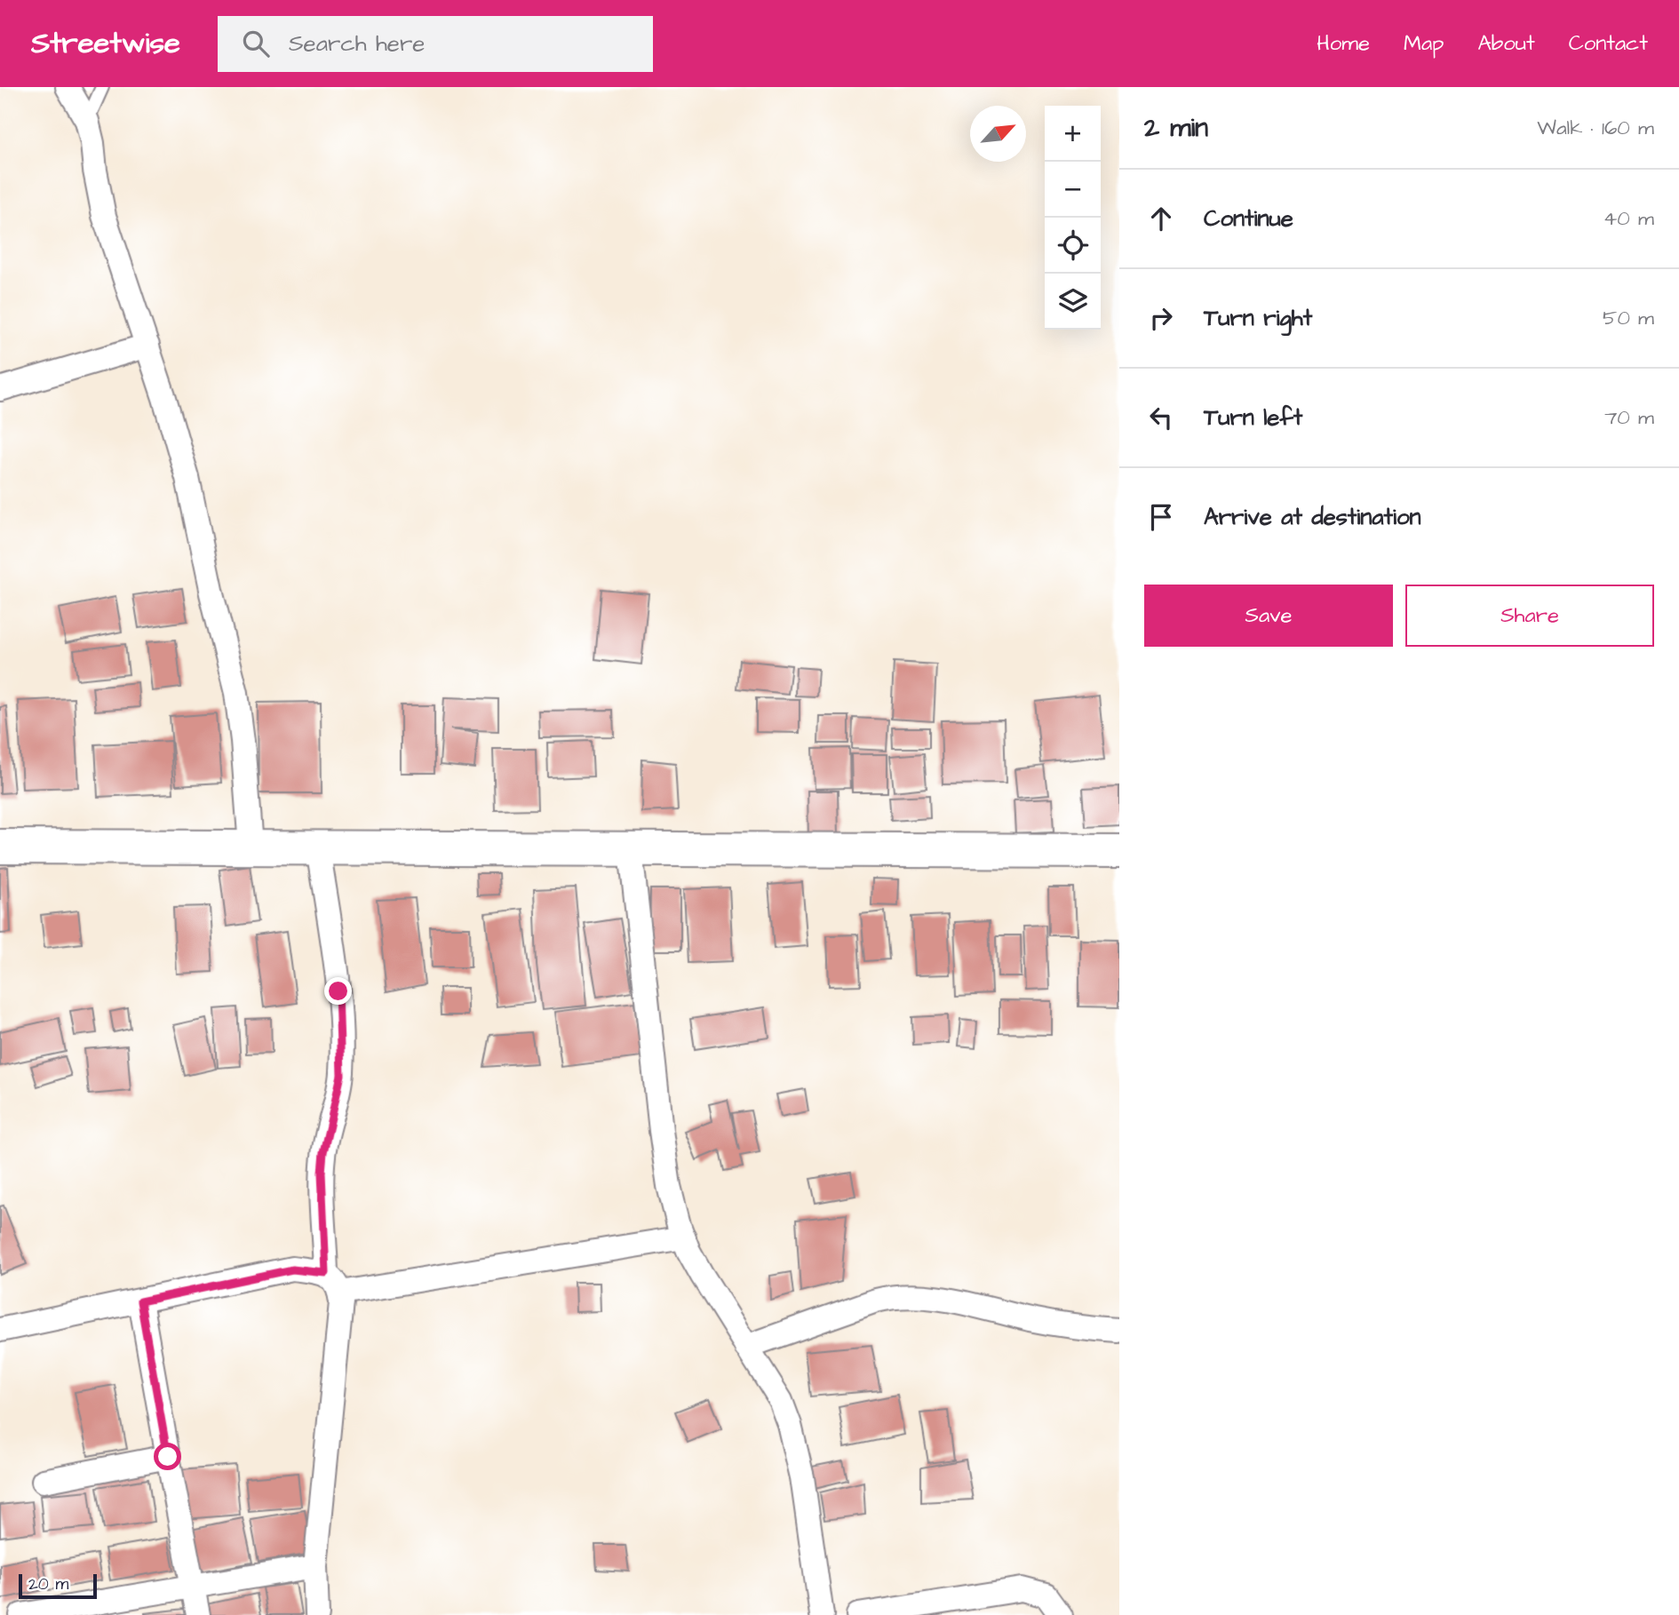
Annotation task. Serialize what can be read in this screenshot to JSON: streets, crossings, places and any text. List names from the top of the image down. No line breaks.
{"scale_bar":"20 m","north":"top right","page":{"header":"Streetwise","search":"Search here","nav":["Home","Map","About","Contact"],"heading":["2 min","Walk · 160 m"],"map_buttons":["+","−"],"list":[["Continue","40 m"],["Turn right","50 m"],["Turn left","70 m"],"Arrive at destination"],"buttons":["Save","Share"],"scale":"20 m"}}
